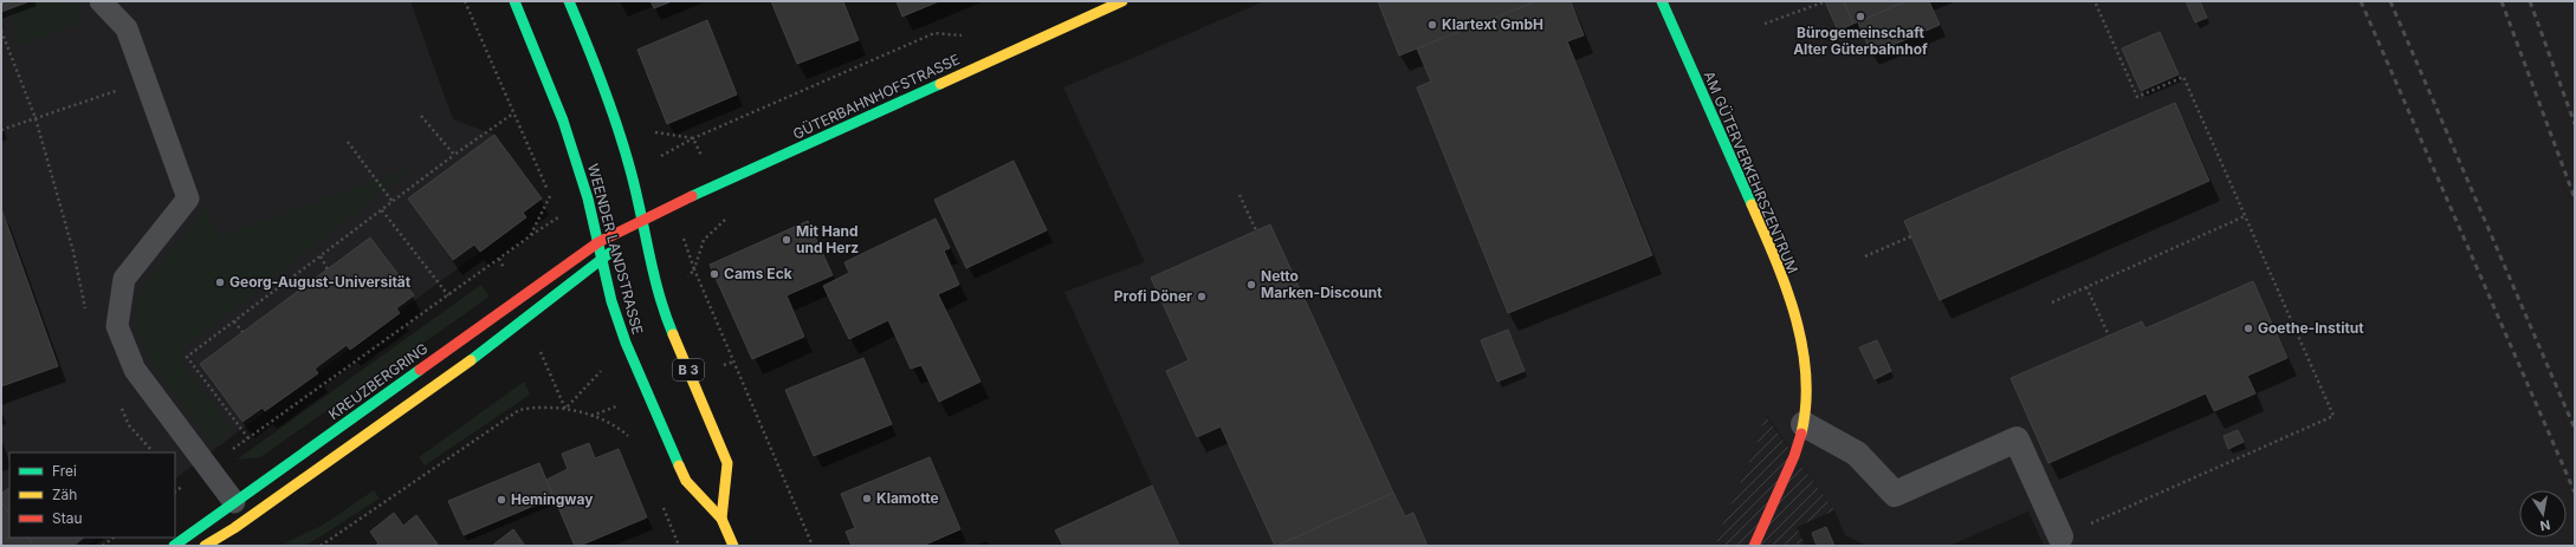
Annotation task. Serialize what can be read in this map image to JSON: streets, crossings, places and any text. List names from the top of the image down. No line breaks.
{"streets":{"street":["GÜTERBAHNHOFSTRASSE","AM GÜTERVERKEHRSZENTRUM","WEENDER LANDSTRASSE","B 3","KREUZBERGRING"]},"crossings":[["GÜTERBAHNHOFSTRASSE","WEENDER LANDSTRASSE"],["GÜTERBAHNHOFSTRASSE","KREUZBERGRING"],["WEENDER LANDSTRASSE","KREUZBERGRING"]],"places":["Bürogemeinschaft Alter Güterbahnhof","Klartext GmbH","Mit Hand und Herz","Cams Eck","Georg-August-Universität","Netto Marken-Discount","Profi Döner","Goethe-Institut","Klamotte","Hemingway"],"legend":["Frei","Zäh","Stau"],"north":"bottom"}
